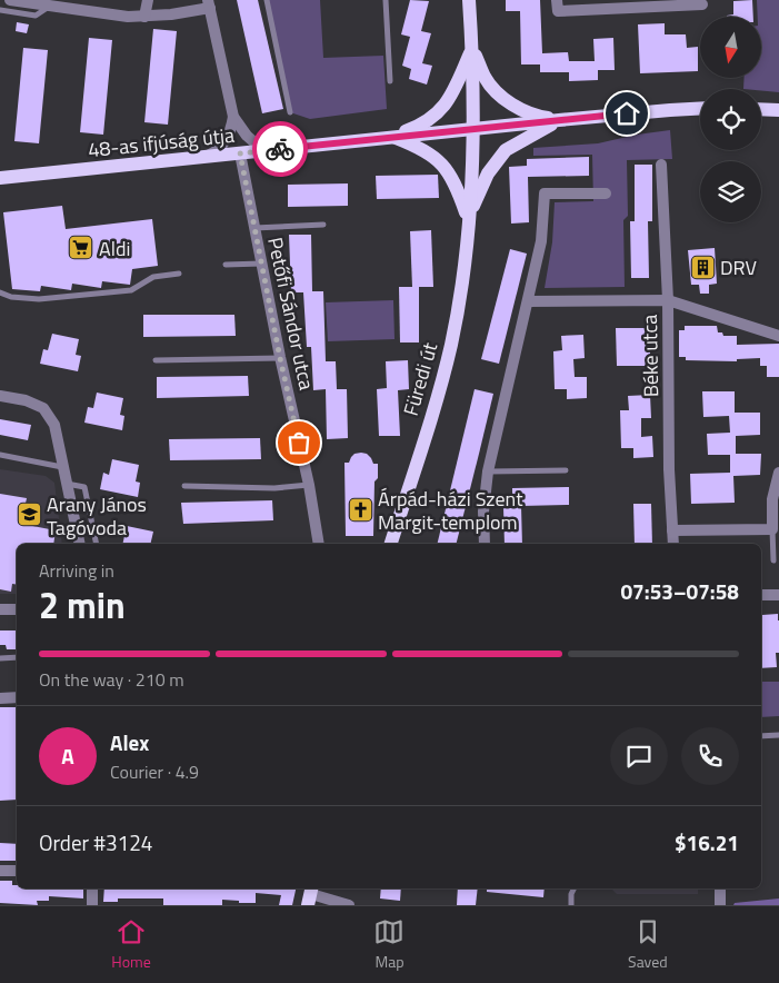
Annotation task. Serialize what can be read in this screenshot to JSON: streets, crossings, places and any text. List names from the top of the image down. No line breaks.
{"streets":{"main road":["48-as ifjúság útja","Füredi út"],"street":["Petőfi Sándor utca","Béke utca"]},"crossings":[["48-as ifjúság útja","Petőfi Sándor utca"]],"places":{"supermarket":["Aldi"],"building":["DRV"],"church":["Árpád-házi Szent Margit-templom"],"school or university":["Arany János Tagóvoda"]},"north":"bottom","page":{"heading":["2 min","Arriving in","07:53–07:58"],"panel":["Alex","Courier · 4.9","Order #3124","$16.21"],"bar":"On the way · 210 m","round":"A","tabs":["Home","Map","Saved"]}}
